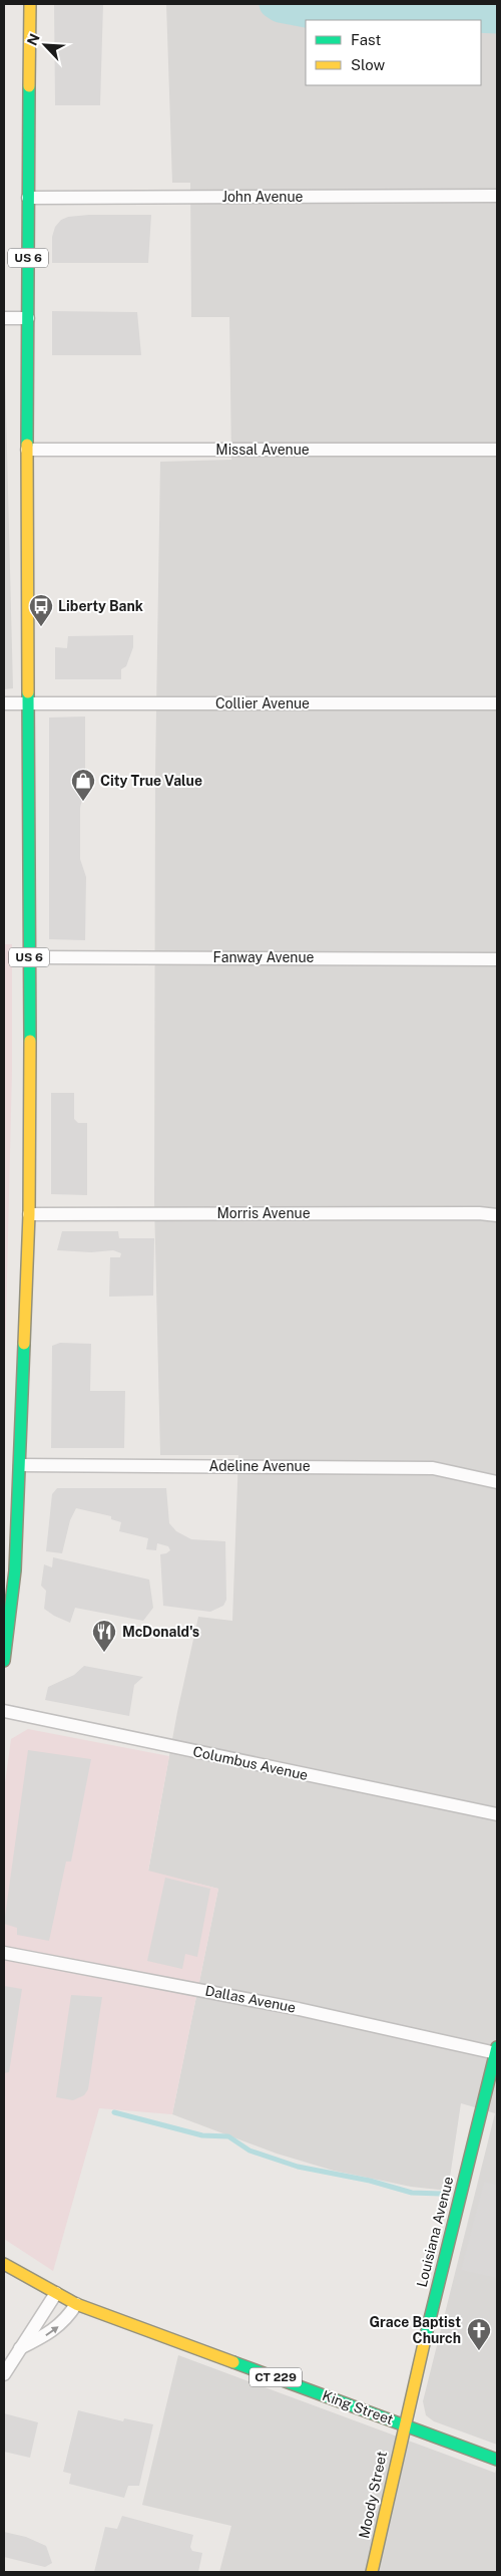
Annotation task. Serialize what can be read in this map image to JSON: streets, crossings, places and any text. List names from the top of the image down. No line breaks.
{"streets":{"main road":["US 6","Louisiana Avenue","CT 229","King Street","Moody Street"],"street":["John Avenue","Missal Avenue","Collier Avenue","Fanway Avenue","Morris Avenue","Adeline Avenue","Columbus Avenue","Dallas Avenue"]},"crossings":[["John Avenue","US 6"],["US 6","Missal Avenue"],["US 6","Collier Avenue"],["US 6","Fanway Avenue"],["US 6","Morris Avenue"],["US 6","Adeline Avenue"],["Dallas Avenue","Louisiana Avenue"],["Louisiana Avenue","King Street"],["Louisiana Avenue","Moody Street"],["King Street","Moody Street"]],"places":{"bus stop":["Liberty Bank"],"shop":["City True Value"],"restaurant":["McDonald's"],"church":["Grace Baptist Church"]},"legend":["Fast","Slow"],"north":"top left"}
